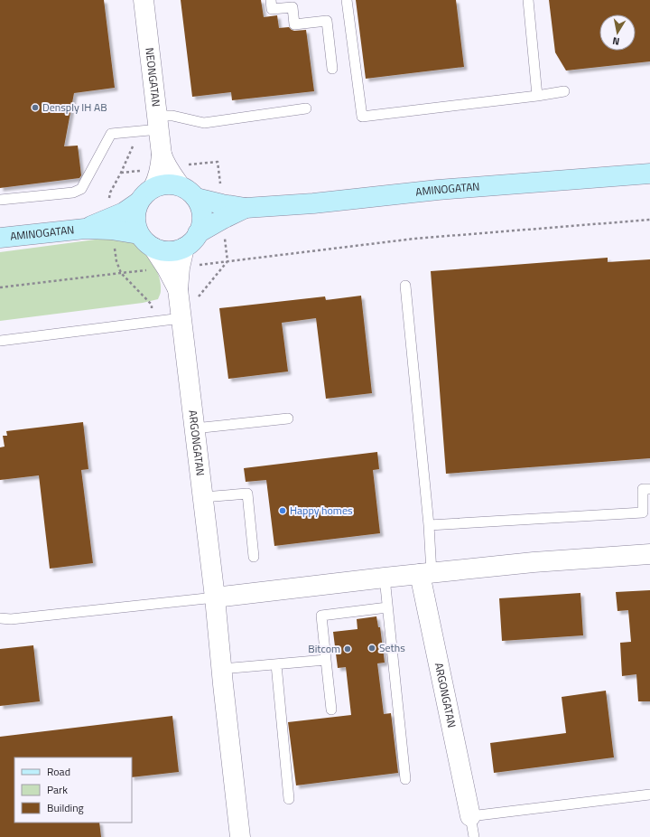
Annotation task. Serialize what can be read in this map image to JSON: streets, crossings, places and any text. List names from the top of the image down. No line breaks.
{"streets":{"street":["NEONGATAN","AMINOGATAN","ARGONGATAN"]},"crossings":[["NEONGATAN","AMINOGATAN"],["NEONGATAN","ARGONGATAN"],["AMINOGATAN","ARGONGATAN"]],"places":["Densply IH AB","Happy homes","Seths","Bitcom"],"legend":["Road","Park","Building"],"north":"bottom"}
